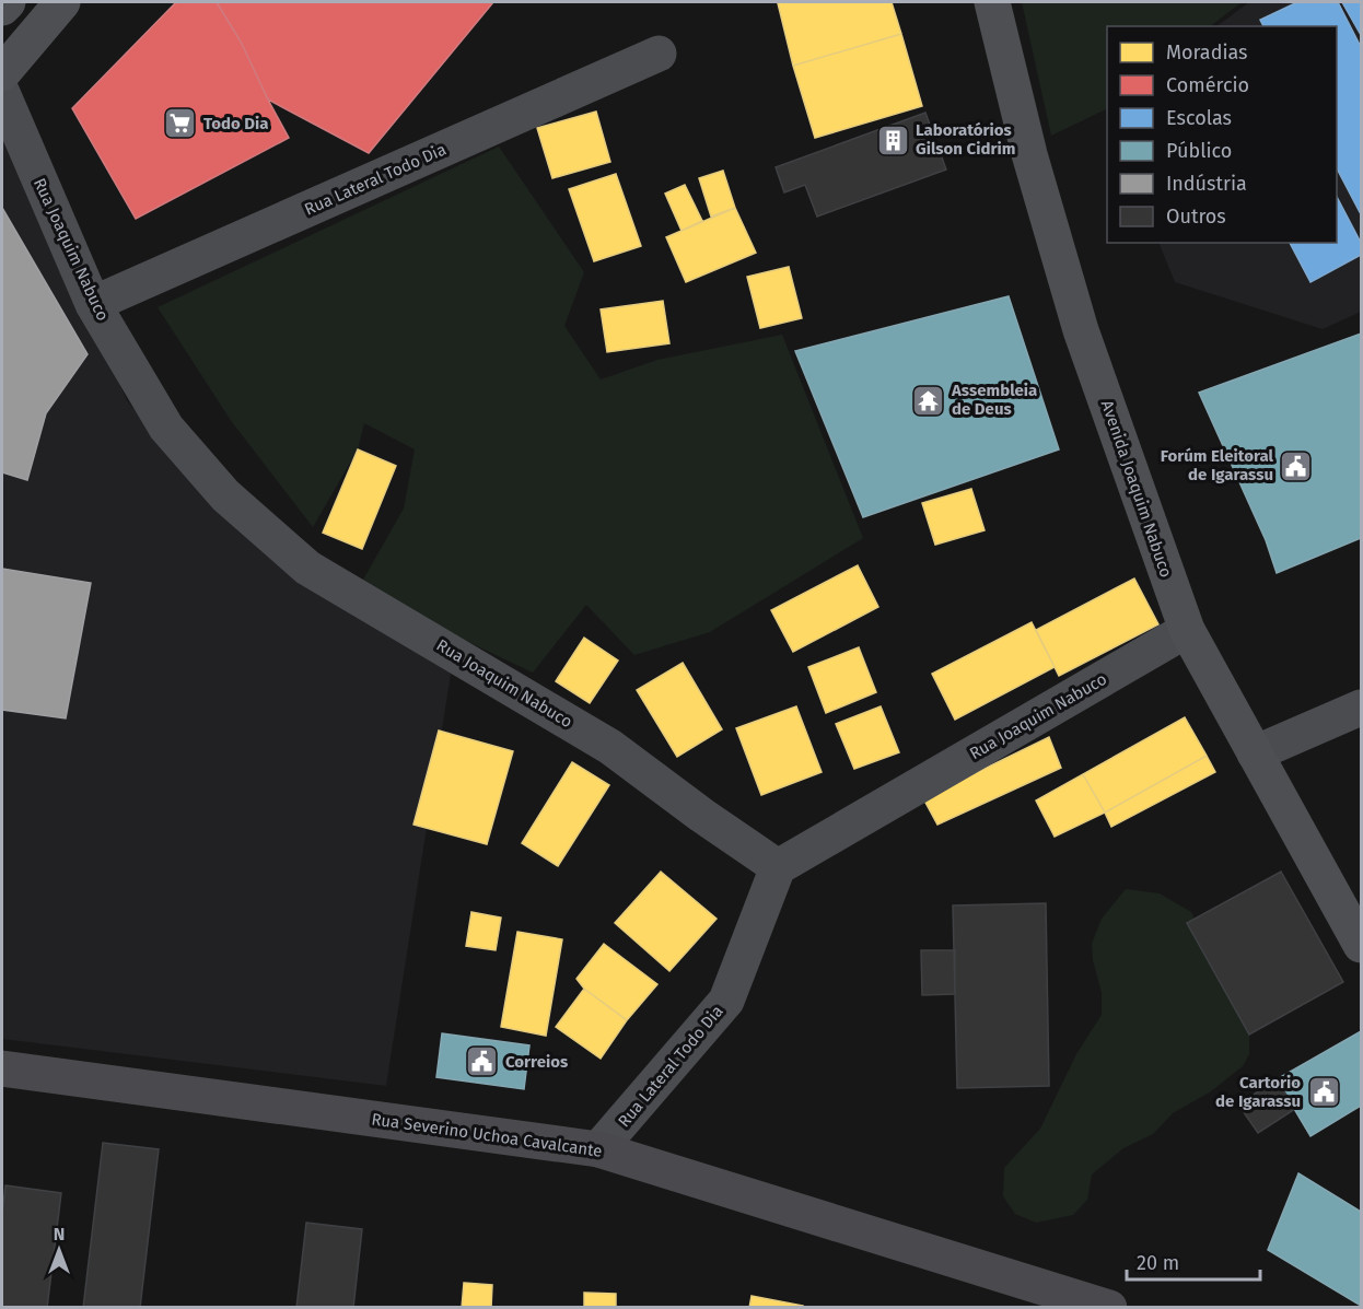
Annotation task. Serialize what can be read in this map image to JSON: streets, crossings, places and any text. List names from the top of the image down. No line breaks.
{"streets":{"main road":["Avenida Joaquim Nabuco","Rua Severino Uchoa Cavalcante"],"street":["Rua Lateral Todo Dia","Rua Joaquim Nabuco"]},"crossings":[["Rua Lateral Todo Dia","Rua Joaquim Nabuco"],["Rua Lateral Todo Dia","Rua Severino Uchoa Cavalcante"],["Rua Joaquim Nabuco","Avenida Joaquim Nabuco"]],"places":{"supermarket":["Todo Dia"],"building":["Laboratórios Gilson Cidrim"],"temple":["Assembleia de Deus"],"public building":["Forúm Eleitoral de Igarassu","Correios","Cartorio de Igarassu"]},"legend":["Moradias","Comércio","Escolas","Público","Indústria","Outros"],"scale_bar":"20 m","north":"top"}
